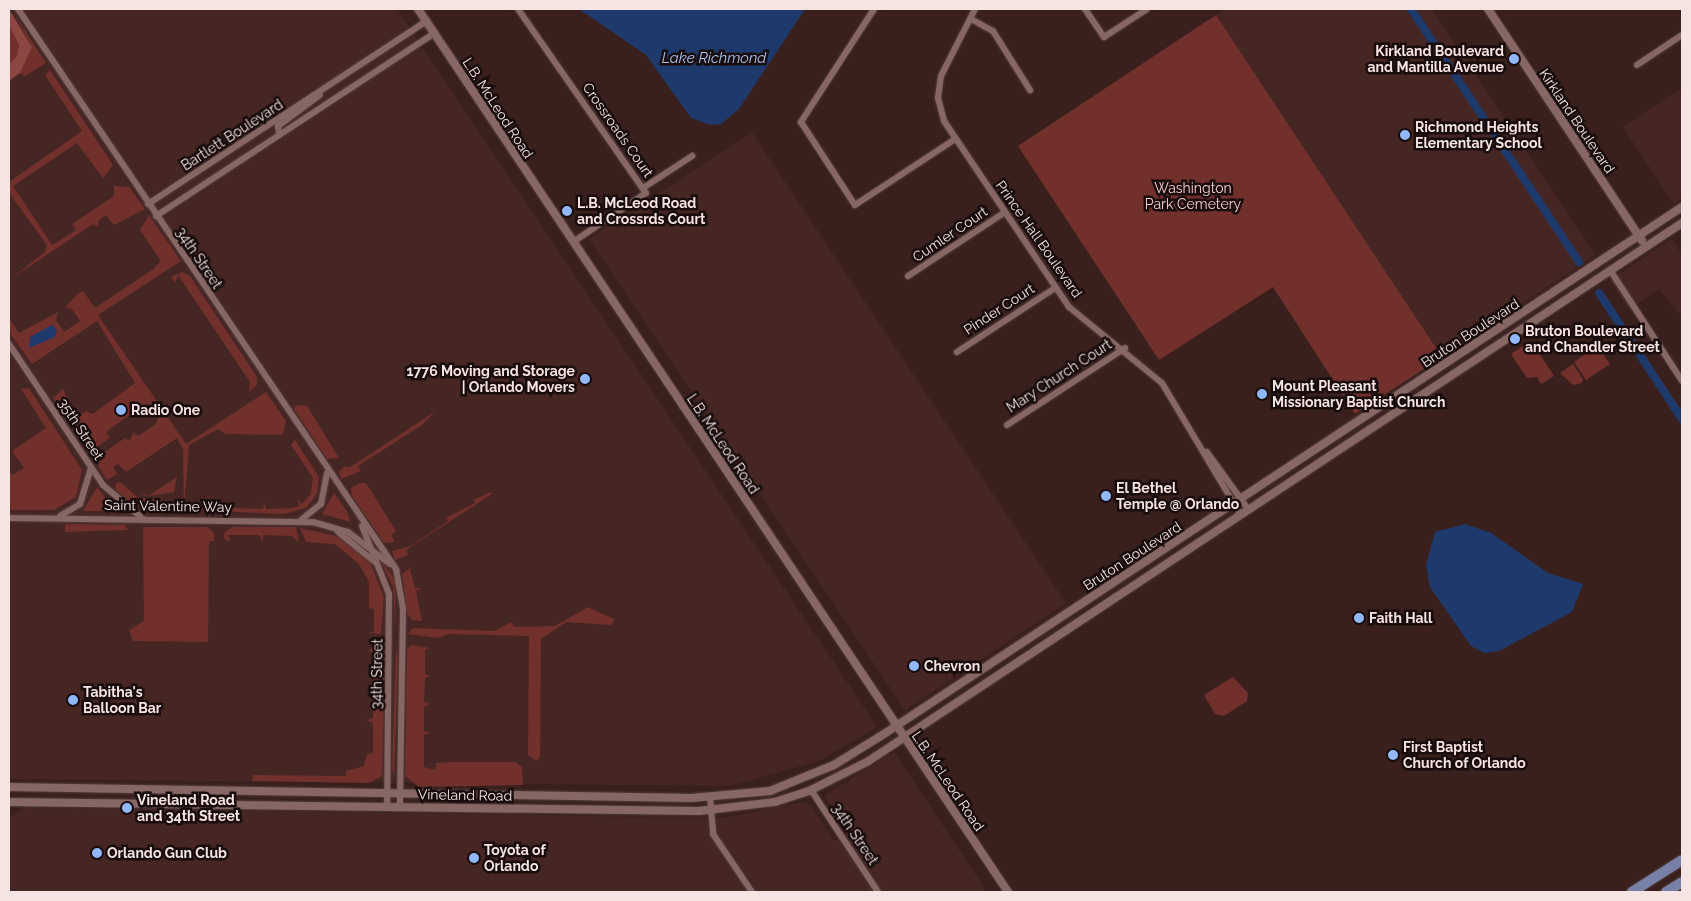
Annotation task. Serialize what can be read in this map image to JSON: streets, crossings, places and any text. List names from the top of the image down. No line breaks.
{"streets":{"street":["L.B. McLeod Road","Kirkland Boulevard","Crossroads Court","Bartlett Boulevard","Cumler Court","Prince Hall Boulevard","34th Street","Pinder Court","Bruton Boulevard","Mary Church Court","35th Street","Saint Valentine Way","Vineland Road"]},"crossings":[["L.B. McLeod Road","Crossroads Court"],["L.B. McLeod Road","Bartlett Boulevard"],["L.B. McLeod Road","Bruton Boulevard"],["L.B. McLeod Road","Vineland Road"],["Kirkland Boulevard","Bruton Boulevard"],["Bartlett Boulevard","34th Street"],["Cumler Court","Prince Hall Boulevard"],["Prince Hall Boulevard","Pinder Court"],["Prince Hall Boulevard","Bruton Boulevard"],["Prince Hall Boulevard","Mary Church Court"],["34th Street","Saint Valentine Way"],["34th Street","Vineland Road"],["Bruton Boulevard","Vineland Road"],["35th Street","Saint Valentine Way"]],"water":["Lake Richmond"],"parks":["Washington Park Cemetery"],"places":["Kirkland Boulevard and Mantilla Avenue","Richmond Heights Elementary School","L.B. McLeod Road and Crossrds Court","Bruton Boulevard and Chandler Street","1776 Moving and Storage | Orlando Movers","Mount Pleasant Missionary Baptist Church","Radio One","El Bethel Temple @ Orlando","Faith Hall","Chevron","Tabitha's Balloon Bar","First Baptist Church of Orlando","Vineland Road and 34th Street","Orlando Gun Club","Toyota of Orlando"]}
